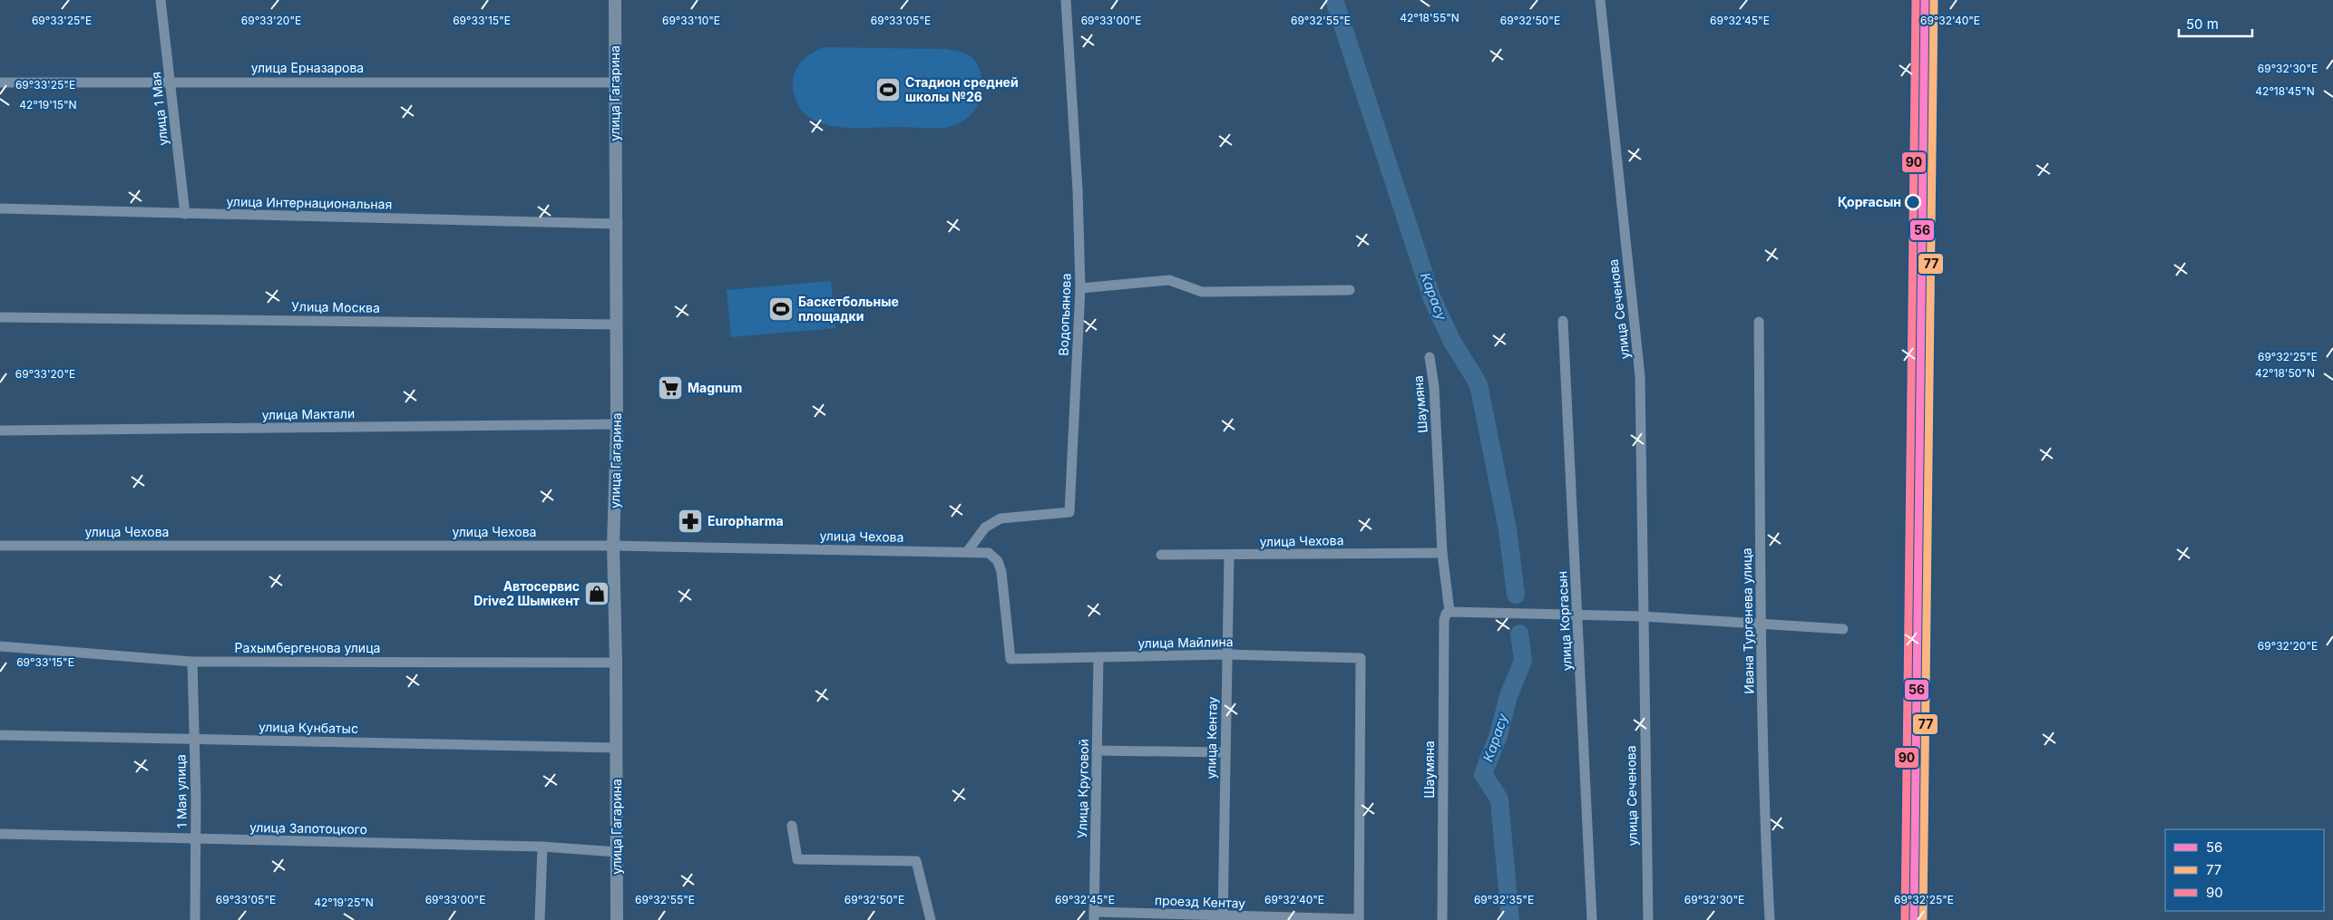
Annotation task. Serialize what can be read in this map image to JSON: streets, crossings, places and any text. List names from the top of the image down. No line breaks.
{"streets":{"main road":["улица Гагарина"],"street":["улица Ерназарова","улица 1 Мая","улица Интернациональная","Улица Москва","улица Сеченова","Водопьянова","Шаумяна","улица Мактали","улица Чехова","улица Коргасын","Ивана Тургенева улица","улица Майлина","Рахымбергенова улица","улица Кунбатыс","улица Кентау","Улица Круговой","1 Мая улица","улица Запотоцкого","проезд Кентау"]},"crossings":[["улица Ерназарова","улица Гагарина"],["улица Ерназарова","улица 1 Мая"],["улица Гагарина","улица Интернациональная"],["улица Гагарина","Улица Москва"],["улица Гагарина","улица Мактали"],["улица Гагарина","улица Чехова"],["улица Гагарина","Рахымбергенова улица"],["улица Гагарина","улица Кунбатыс"],["улица Гагарина","улица Запотоцкого"],["улица 1 Мая","улица Интернациональная"],["Водопьянова","улица Чехова"],["Шаумяна","улица Чехова"],["улица Чехова","улица Майлина"],["улица Чехова","улица Кентау"],["улица Майлина","улица Кентау"],["улица Майлина","Улица Круговой"],["улица Майлина","проезд Кентау"],["Рахымбергенова улица","1 Мая улица"],["улица Кунбатыс","1 Мая улица"],["улица Кентау","проезд Кентау"],["Улица Круговой","проезд Кентау"],["1 Мая улица","улица Запотоцкого"]],"water":["Карасу"],"places":{"sports":["Стадион средней школы №26","Баскетбольные площадки"],"other":["Қорғасын"],"supermarket":["Magnum"],"pharmacy":["Europharma"],"shop":["Автосервис Drive2 Шымкент"]},"lines":["transit line 56","transit line 77","transit line 90"],"legend":["56","77","90"],"scale_bar":"50 m","coordinates":["42°18'55\"N","69°33'25\"E","69°33'15\"E","69°33'20\"E","69°33'10\"E","69°33'05\"E","69°33'00\"E","69°32'55\"E","69°32'50\"E","69°32'45\"E","69°32'40\"E","69°32'30\"E","42°18'45\"N","42°19'15\"N","69°32'25\"E","42°18'50\"N","69°32'20\"E","69°32'35\"E","42°19'25\"N"]}
